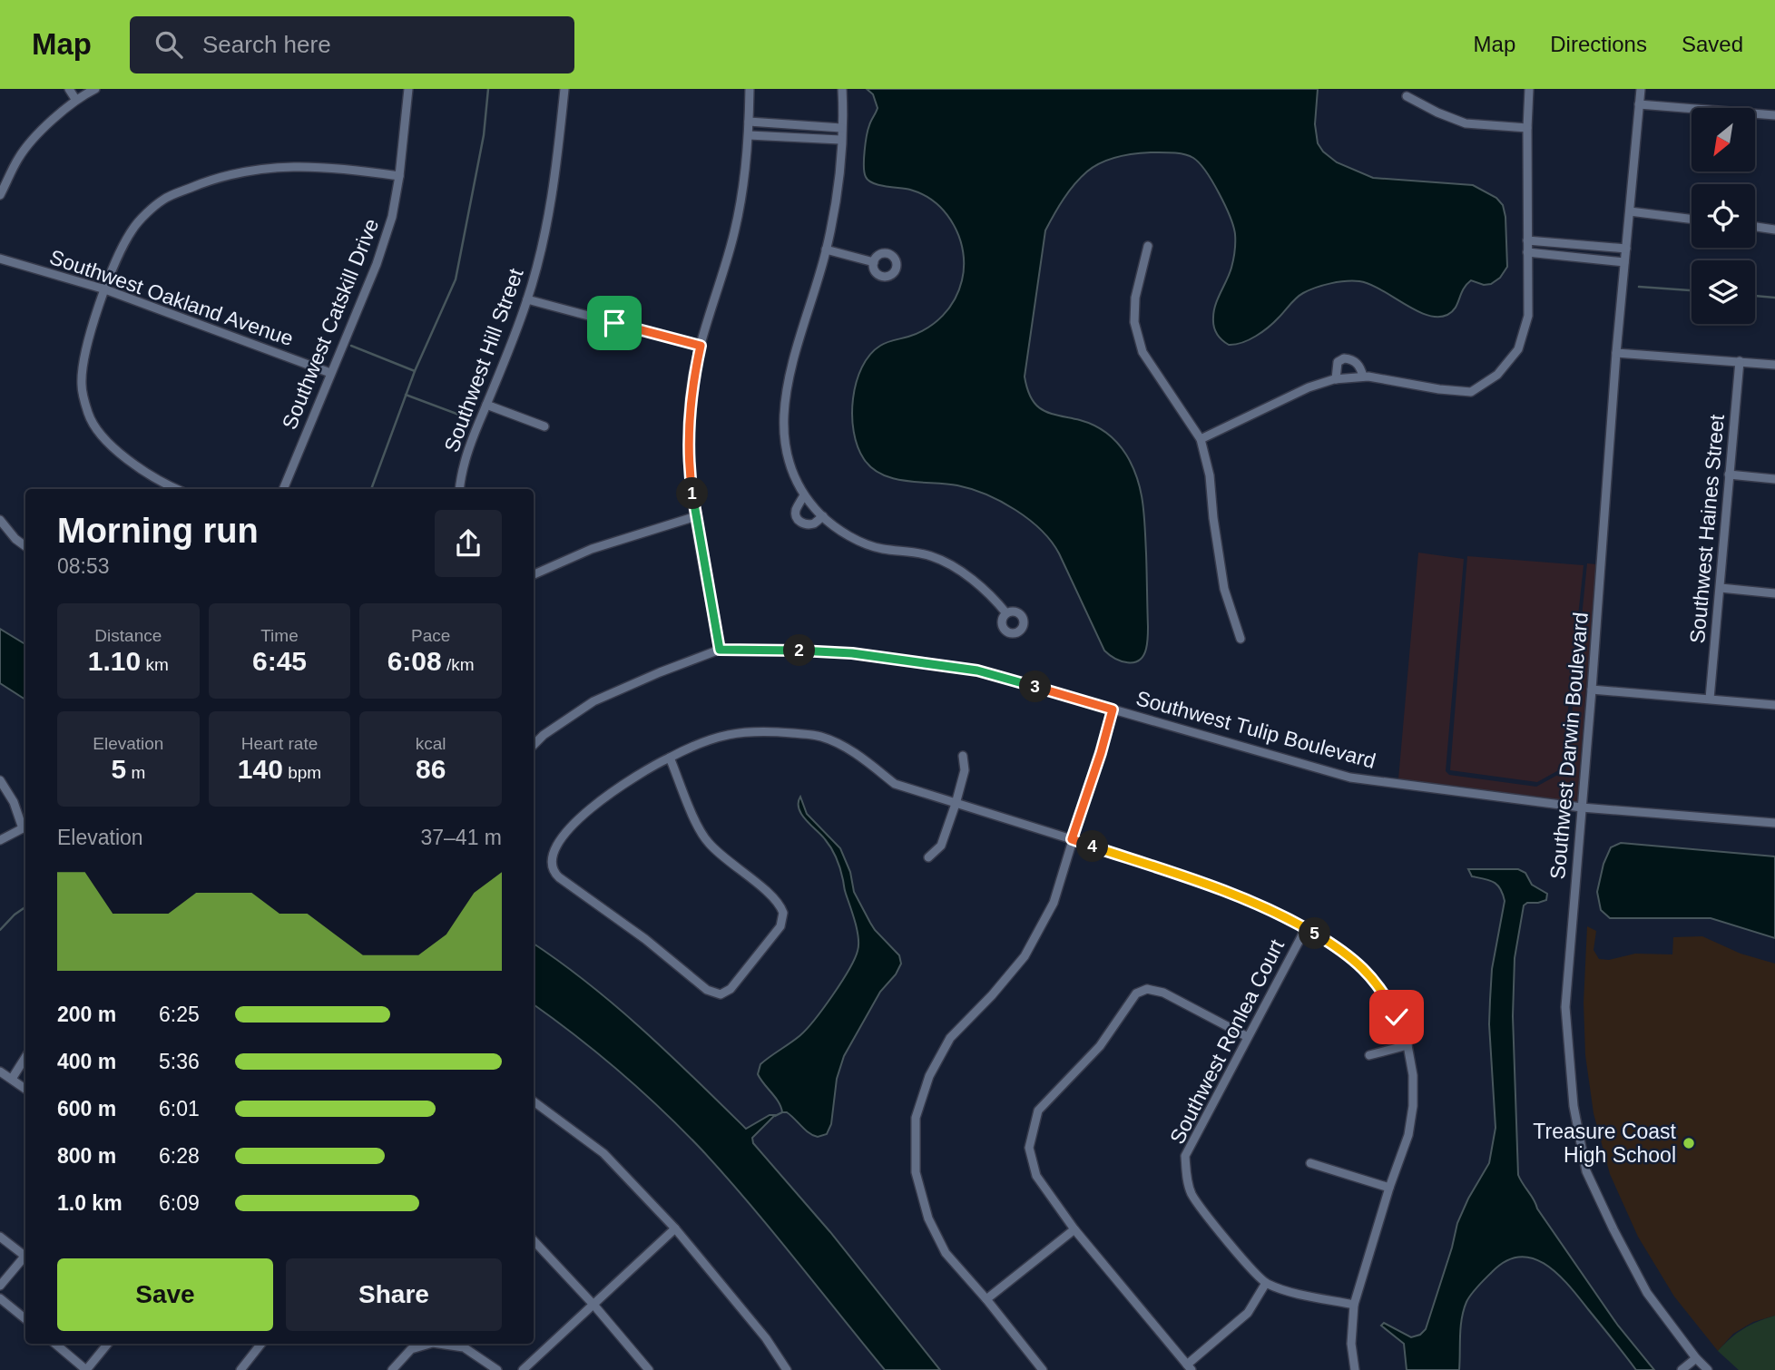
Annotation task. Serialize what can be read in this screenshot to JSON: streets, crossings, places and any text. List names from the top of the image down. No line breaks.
{"streets":{"street":["Southwest Oakland Avenue","Southwest Catskill Drive","Southwest Hill Street","Southwest Haines Street","Southwest Tulip Boulevard","Southwest Darwin Boulevard","Southwest Ronlea Court"]},"crossings":[["Southwest Oakland Avenue","Southwest Catskill Drive"],["Southwest Tulip Boulevard","Southwest Darwin Boulevard"]],"places":["Treasure Coast High School"],"north":"bottom left","page":{"header":"Map","search":"Search here","nav":["Map","Directions","Saved"],"pins":["1","2","3","4","5"],"heading":["Morning run","08:53"],"stats":[["Distance","1.10 km"],["Time","6:45"],["Pace","6:08 /km"],["Elevation","5 m"],["Heart rate","140 bpm"],["kcal","86"]],"chart":["Elevation","37–41 m"],"list":[{"name":"200 m","note":"6:25"},{"name":"400 m","note":"5:36"},{"name":"600 m","note":"6:01"},{"name":"800 m","note":"6:28"},{"name":"1.0 km","note":"6:09"}],"buttons":["Save","Share"]}}
